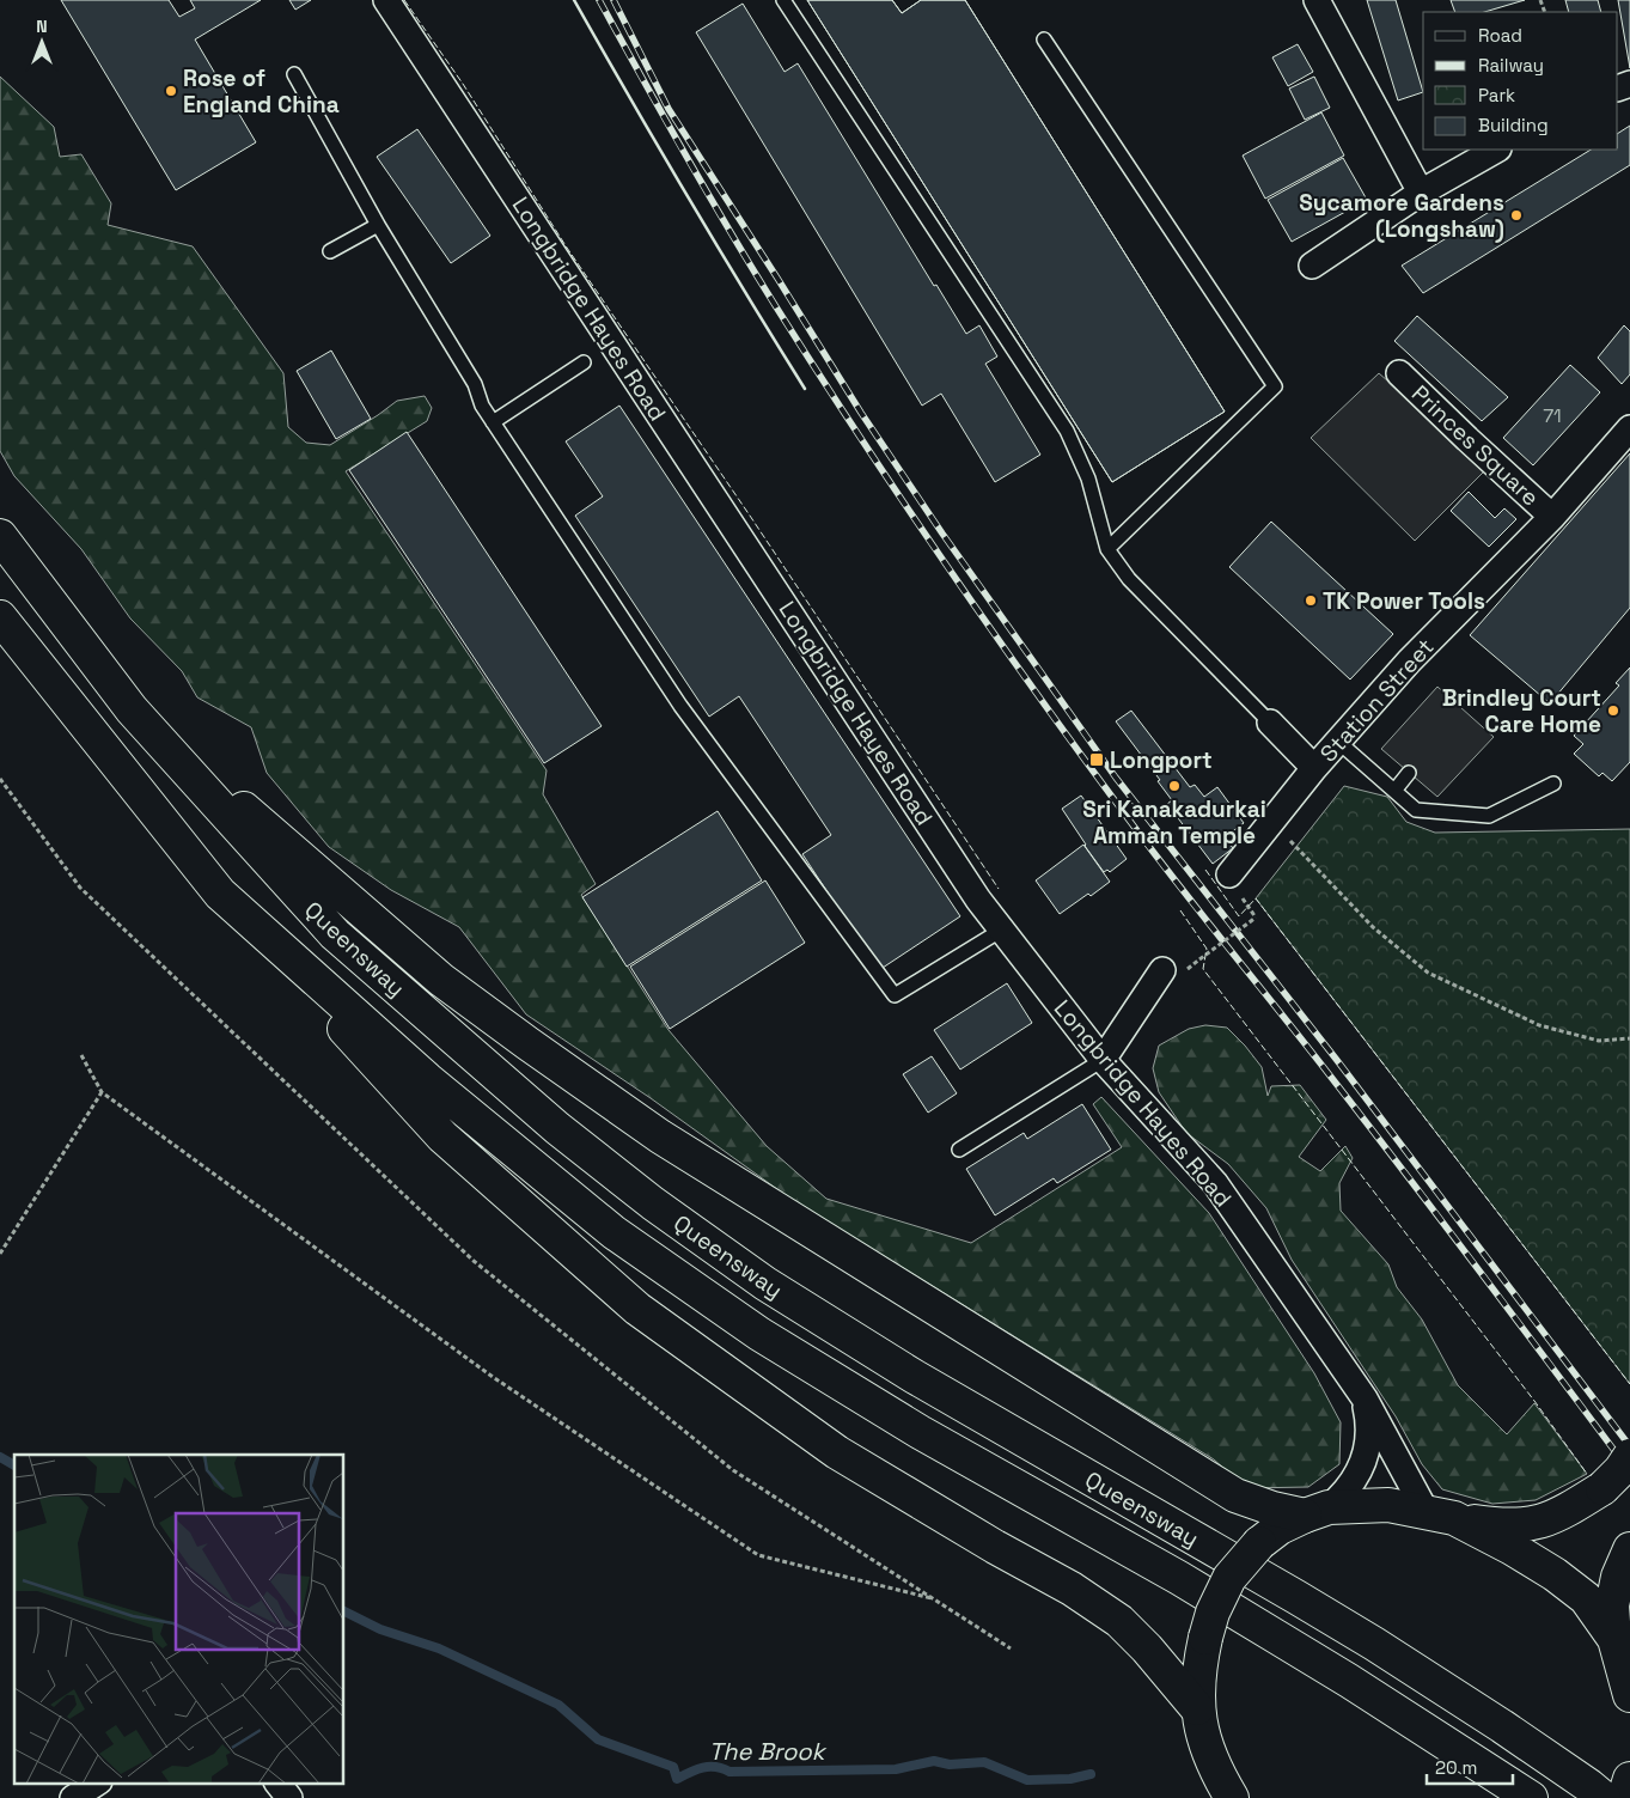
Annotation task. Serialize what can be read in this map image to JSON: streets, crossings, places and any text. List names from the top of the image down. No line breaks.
{"streets":{"main road":["Queensway"],"street":["Longbridge Hayes Road","Princes Square","Station Street"]},"crossings":[["Princes Square","Station Street"]],"water":["The Brook"],"places":{"other":["Rose of England China","Sycamore Gardens (Longshaw)","TK Power Tools","Brindley Court Care Home","Sri Kanakadurkai Amman Temple"],"transit":["Longport"]},"house_numbers":["71"],"legend":["Road","Railway","Park","Building"],"scale_bar":"20 m","north":"top"}
